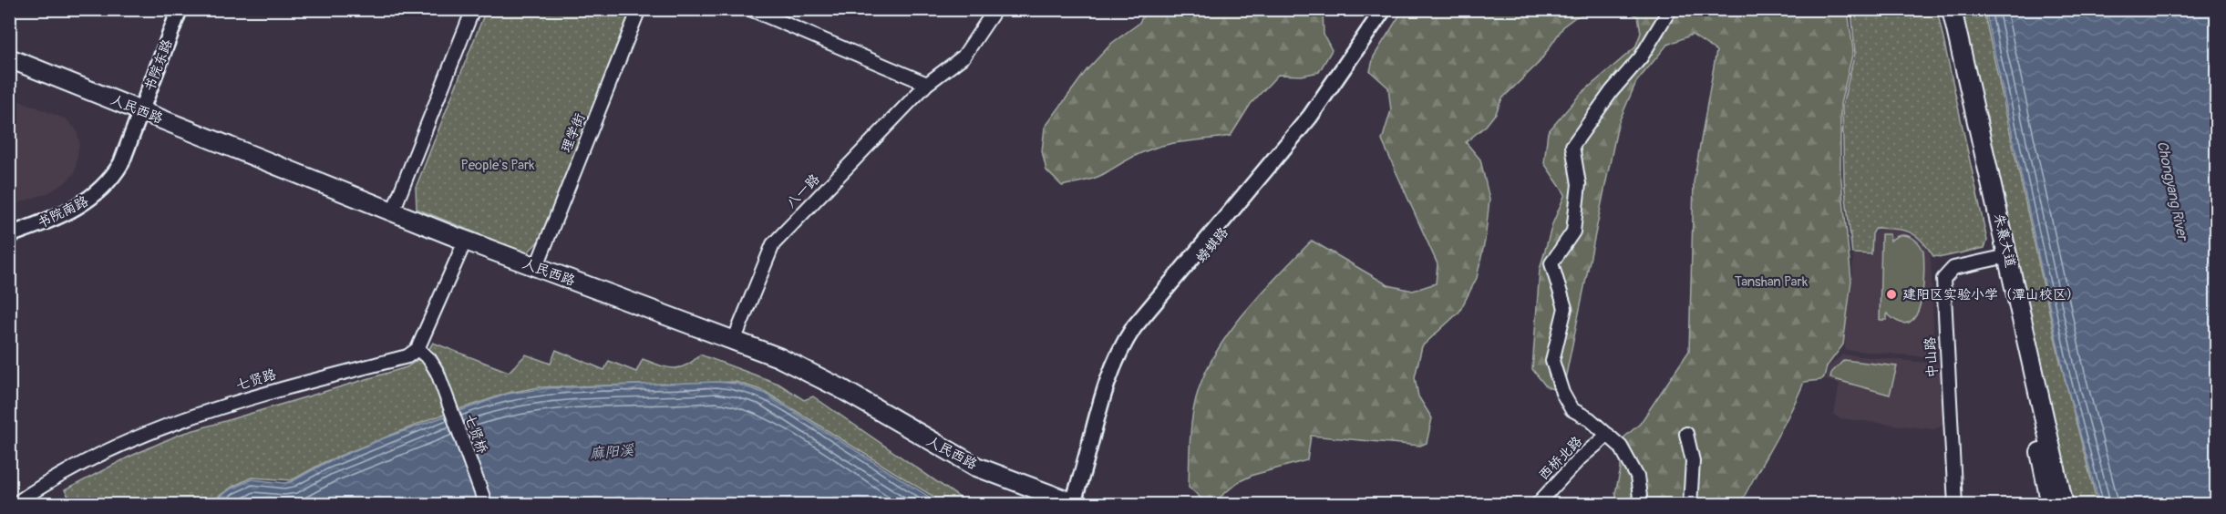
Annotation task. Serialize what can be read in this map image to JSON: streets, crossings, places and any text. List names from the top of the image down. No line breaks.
{"streets":{"highway":["人民西路","朱熹大道"],"main road":["书院东路","书院南路","螃蜞路"],"street":["理学街","八一路","中山路","七贤路","七贤桥","西桥北路"]},"crossings":[["书院东路","人民西路"],["书院东路","书院南路"],["人民西路","理学街"],["人民西路","八一路"],["人民西路","书院南路"],["人民西路","螃蜞路"],["朱熹大道","中山路"],["七贤路","七贤桥"]],"water":["Chongyang River","麻阳溪"],"parks":["People's Park","Tanshan Park"],"places":["建阳区实验小学（潭山校区）"]}
